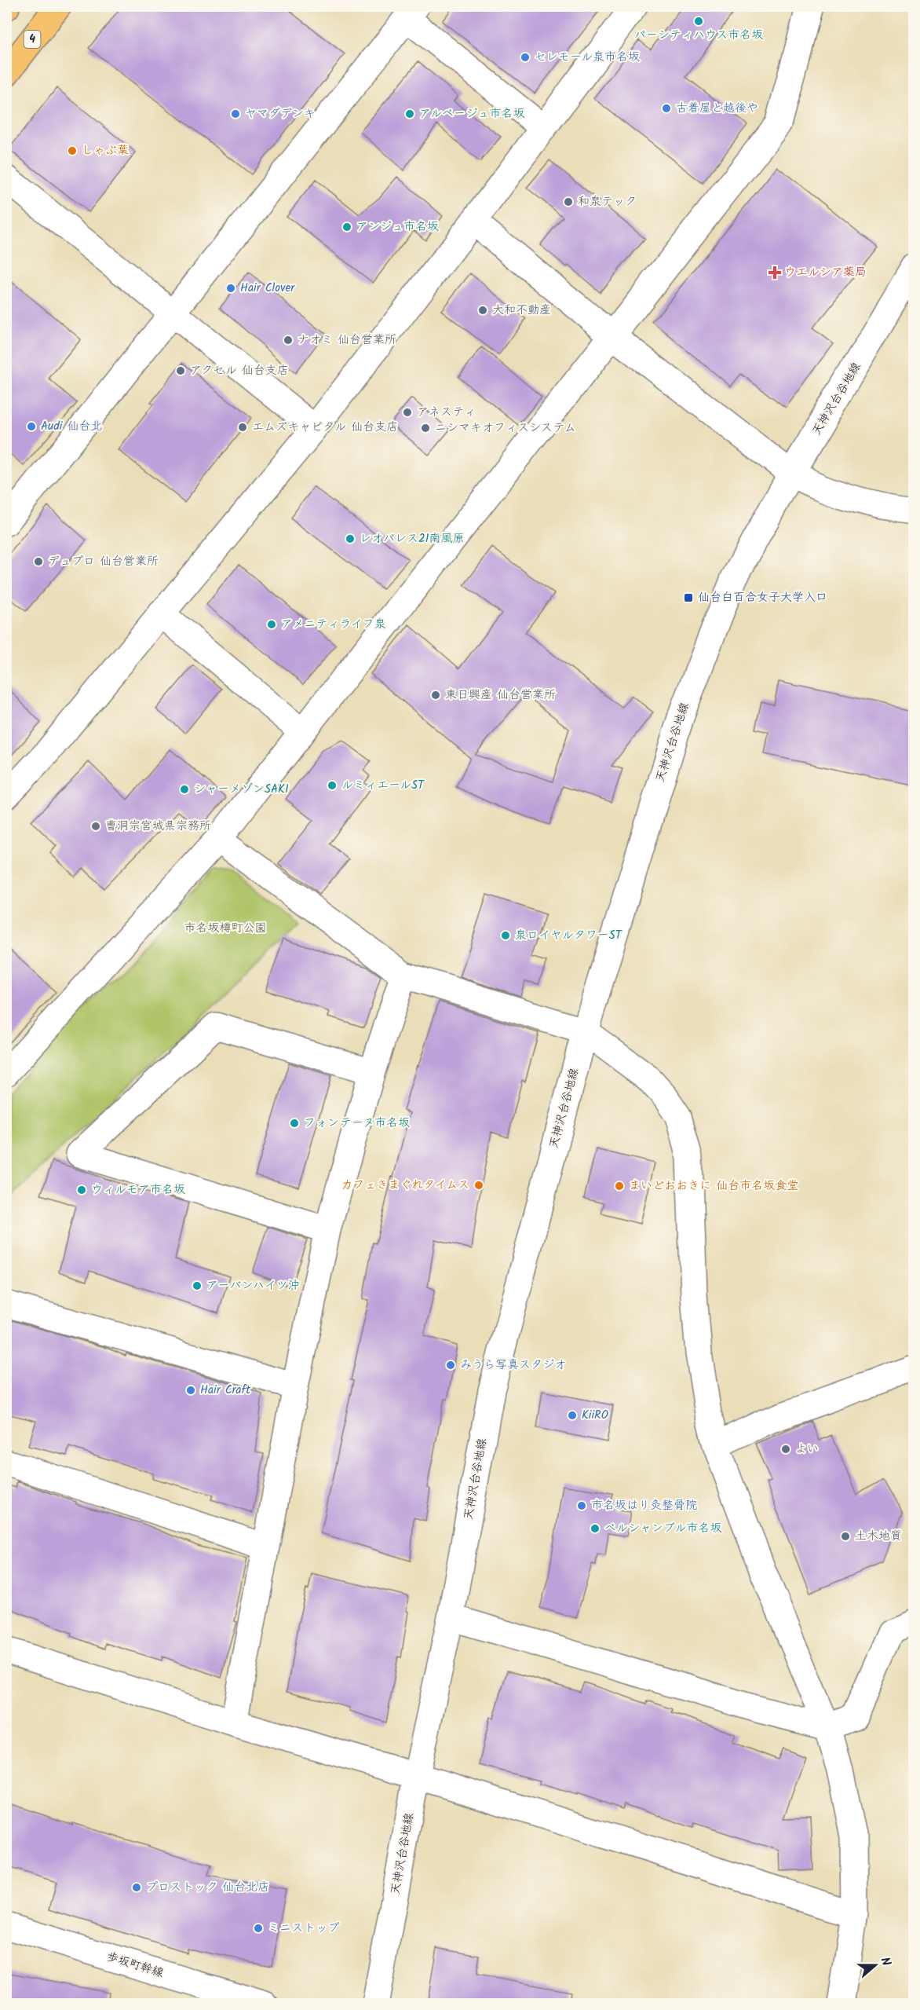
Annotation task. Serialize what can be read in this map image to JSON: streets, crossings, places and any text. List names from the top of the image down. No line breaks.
{"streets":{"highway":["4"],"street":["天神沢台谷地線","歩坂町幹線"]},"parks":["市名坂樽町公園"],"places":{"other":["パーシティハウス市名坂","セレモール泉市名坂","古着屋と越後や","ヤマダデンキ","アルページュ市名坂","しゃぶ葉","和泉テック","アンジュ市名坂","Hair Clover","大和不動産","ナオミ 仙台営業所","アクセル 仙台支店","アネスティ","Audi 仙台北","エムズキャピタル 仙台支店","ニシマキオフィスシステム","レオパレス21南風原","デュプロ 仙台営業所","アメニティライフ泉","東日興産 仙台営業所","ルミィエールST","シャーメゾンSAKI","曹洞宗宮城県宗務所","泉ロイヤルタワーST","フォンテーヌ市名坂","カフェきまぐれタイムス","まいどおおきに 仙台市名坂食堂","ウィルモア市名坂","アーバンハイツ沖","みうら写真スタジオ","Hair Craft","KiiRO","よい","市名坂はり灸整骨院","ベルシャンブル市名坂","土木地質","プロストック 仙台北店","ミニストップ"],"health":["ウエルシア薬局"],"transit":["仙台白百合女子大学入口"]},"north":"right"}
